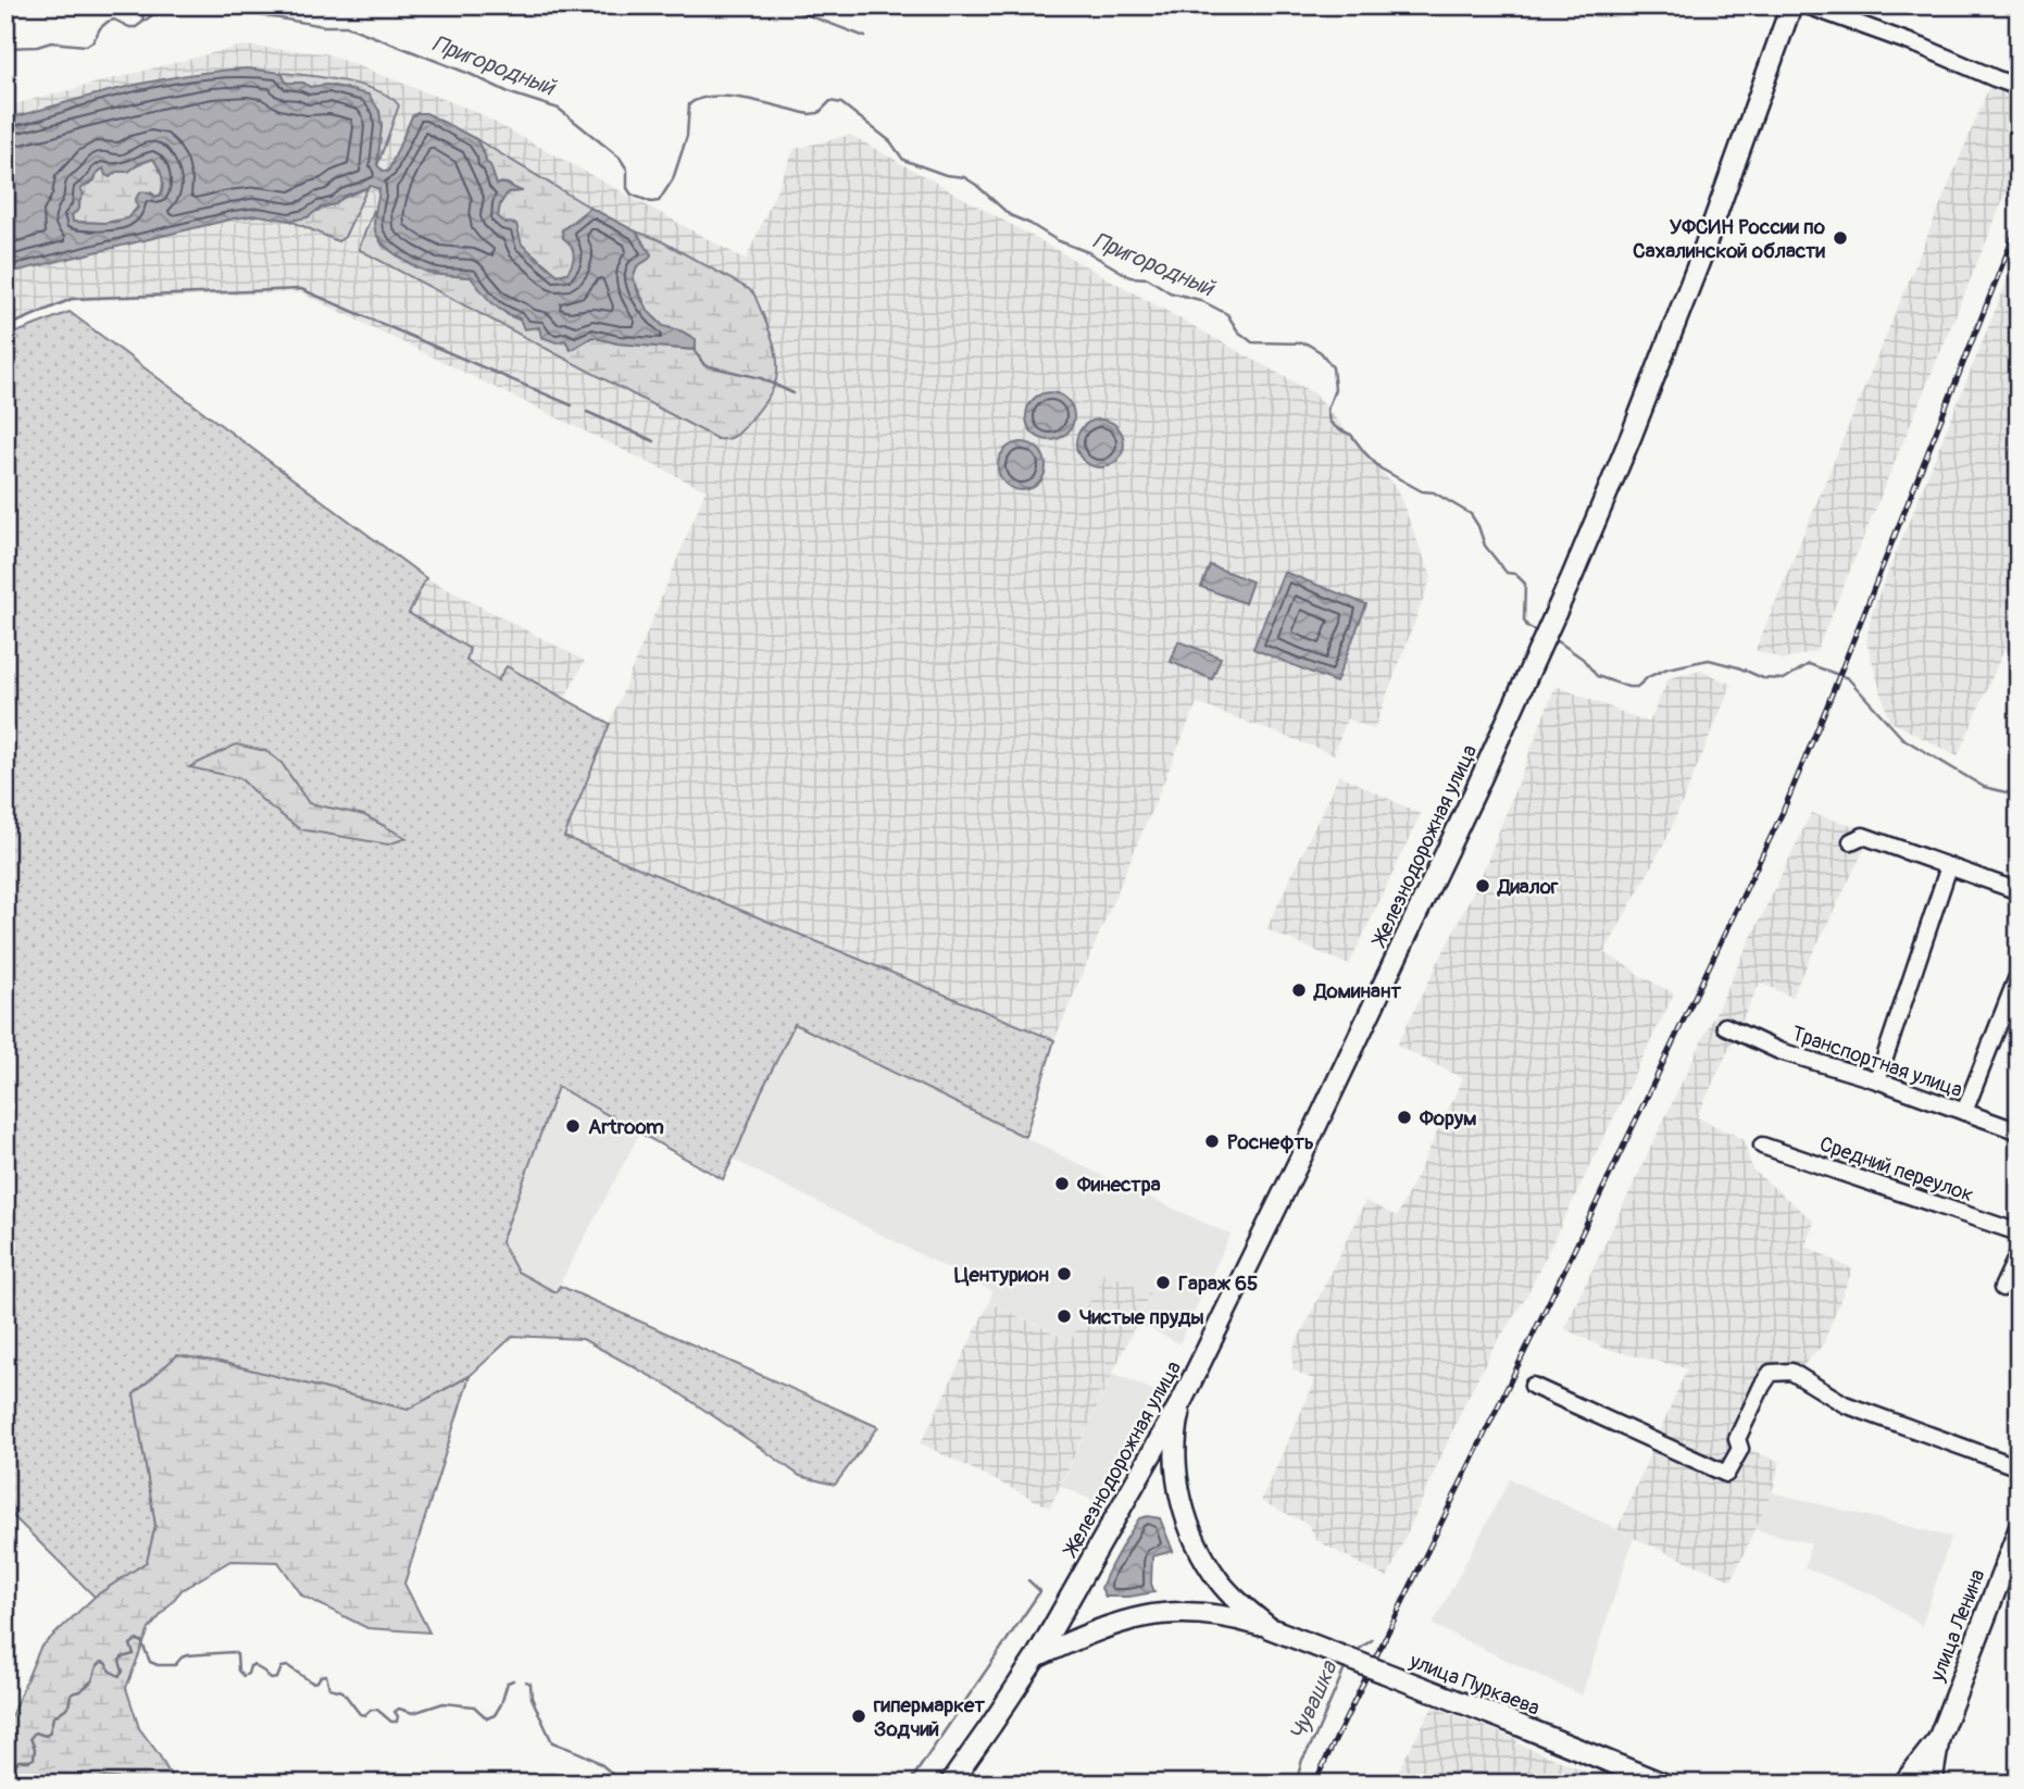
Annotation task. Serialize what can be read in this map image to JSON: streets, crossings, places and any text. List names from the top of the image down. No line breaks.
{"streets":{"main road":["Железнодорожная улица","улица Ленина","улица Пуркаева"],"street":["Транспортная улица","Средний переулок"]},"water":["Пригородный","Чувашка"],"places":["УФСИН России по Сахалинской области","Диалог","Доминант","Форум","Artroom","Роснефть","Финестра","Центурион","Гараж 65","Чистые пруды","гипермаркет Зодчий"]}
